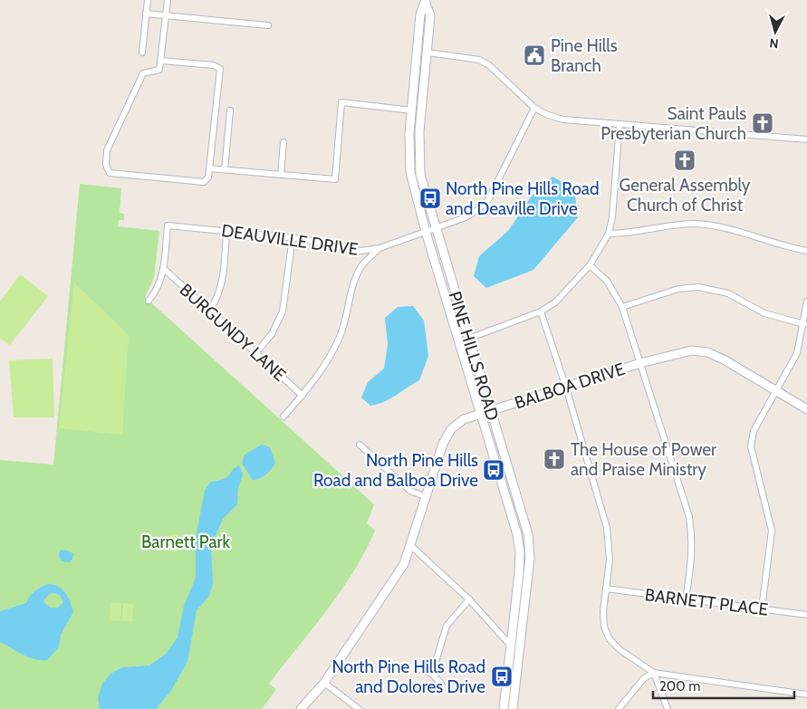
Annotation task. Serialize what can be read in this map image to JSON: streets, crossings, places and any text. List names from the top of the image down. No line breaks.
{"streets":{"main road":["PINE HILLS ROAD","BALBOA DRIVE"],"street":["DEAUVILLE DRIVE","BURGUNDY LANE","BARNETT PLACE"]},"crossings":[["DEAUVILLE DRIVE","BURGUNDY LANE"],["DEAUVILLE DRIVE","PINE HILLS ROAD"],["PINE HILLS ROAD","BALBOA DRIVE"]],"parks":["Barnett Park"],"places":{"public building":["Pine Hills Branch"],"church":["Saint Pauls Presbyterian Church","General Assembly Church of Christ","The House of Power and Praise Ministry"],"bus stop":["North Pine Hills Road and Deaville Drive","North Pine Hills Road and Balboa Drive","North Pine Hills Road and Dolores Drive"]},"scale_bar":"200 m","north":"bottom"}
